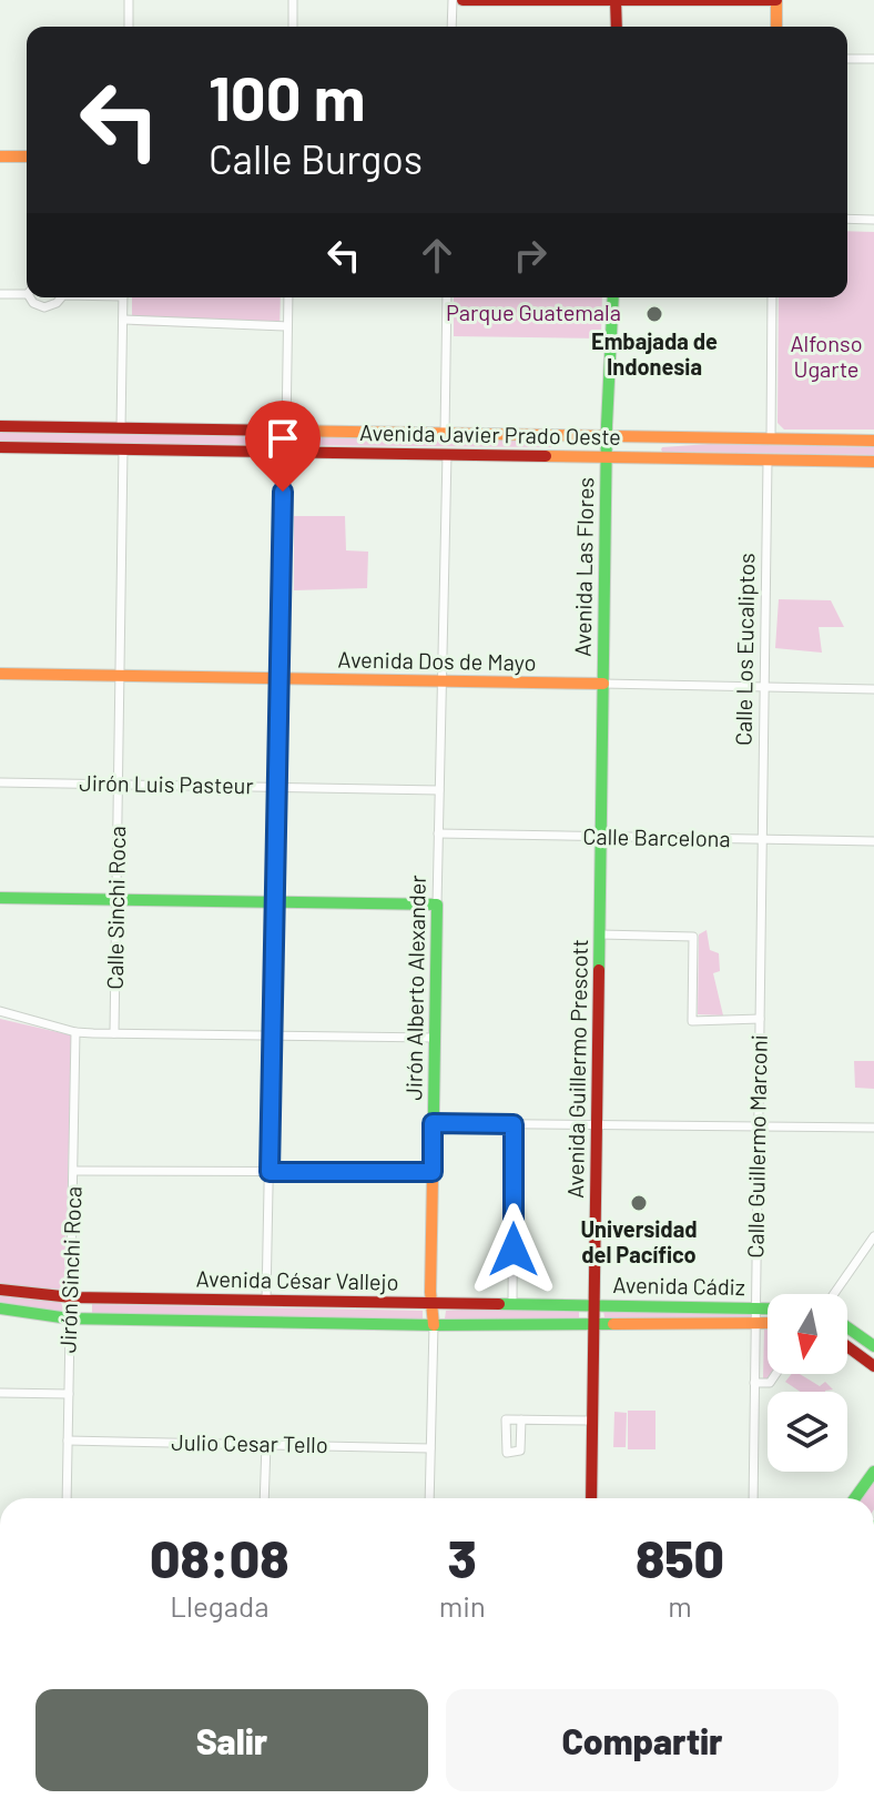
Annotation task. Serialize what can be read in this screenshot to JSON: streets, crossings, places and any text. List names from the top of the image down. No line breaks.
{"streets":{"main road":["Avenida Javier Prado Oeste","Avenida Las Flores","Avenida Dos de Mayo","Jirón Alberto Alexander","Avenida Guillermo Prescott","Avenida César Vallejo","Avenida Cádiz"],"street":["Calle Los Eucaliptos","Jirón Luis Pasteur","Calle Barcelona","Calle Sinchi Roca","Calle Guillermo Marconi","Jirón Sinchi Roca","Julio Cesar Tello"]},"crossings":[["Avenida Javier Prado Oeste","Avenida Las Flores"],["Avenida Javier Prado Oeste","Calle Los Eucaliptos"],["Avenida Javier Prado Oeste","Calle Sinchi Roca"],["Avenida Javier Prado Oeste","Jirón Alberto Alexander"],["Avenida Las Flores","Avenida Dos de Mayo"],["Avenida Las Flores","Avenida Guillermo Prescott"],["Calle Los Eucaliptos","Avenida Dos de Mayo"],["Calle Los Eucaliptos","Calle Barcelona"],["Calle Los Eucaliptos","Calle Guillermo Marconi"],["Avenida Dos de Mayo","Calle Sinchi Roca"],["Avenida Dos de Mayo","Jirón Alberto Alexander"],["Avenida Dos de Mayo","Avenida Guillermo Prescott"],["Jirón Luis Pasteur","Calle Sinchi Roca"],["Jirón Luis Pasteur","Jirón Alberto Alexander"],["Calle Barcelona","Jirón Alberto Alexander"],["Calle Barcelona","Avenida Guillermo Prescott"],["Calle Barcelona","Calle Guillermo Marconi"],["Jirón Alberto Alexander","Avenida César Vallejo"],["Jirón Alberto Alexander","Julio Cesar Tello"],["Avenida Guillermo Prescott","Avenida César Vallejo"],["Avenida Guillermo Prescott","Avenida Cádiz"],["Calle Guillermo Marconi","Avenida Cádiz"],["Jirón Sinchi Roca","Avenida César Vallejo"],["Jirón Sinchi Roca","Julio Cesar Tello"],["Avenida César Vallejo","Avenida Cádiz"]],"parks":["Parque Guatemala","Alfonso Ugarte"],"places":["Embajada de Indonesia","Universidad del Pacífico"],"north":"bottom","page":{"turn":["100 m","Calle Burgos"],"eta":["08:08","Llegada","3","min","850","m"],"buttons":["Salir","Compartir"]}}
